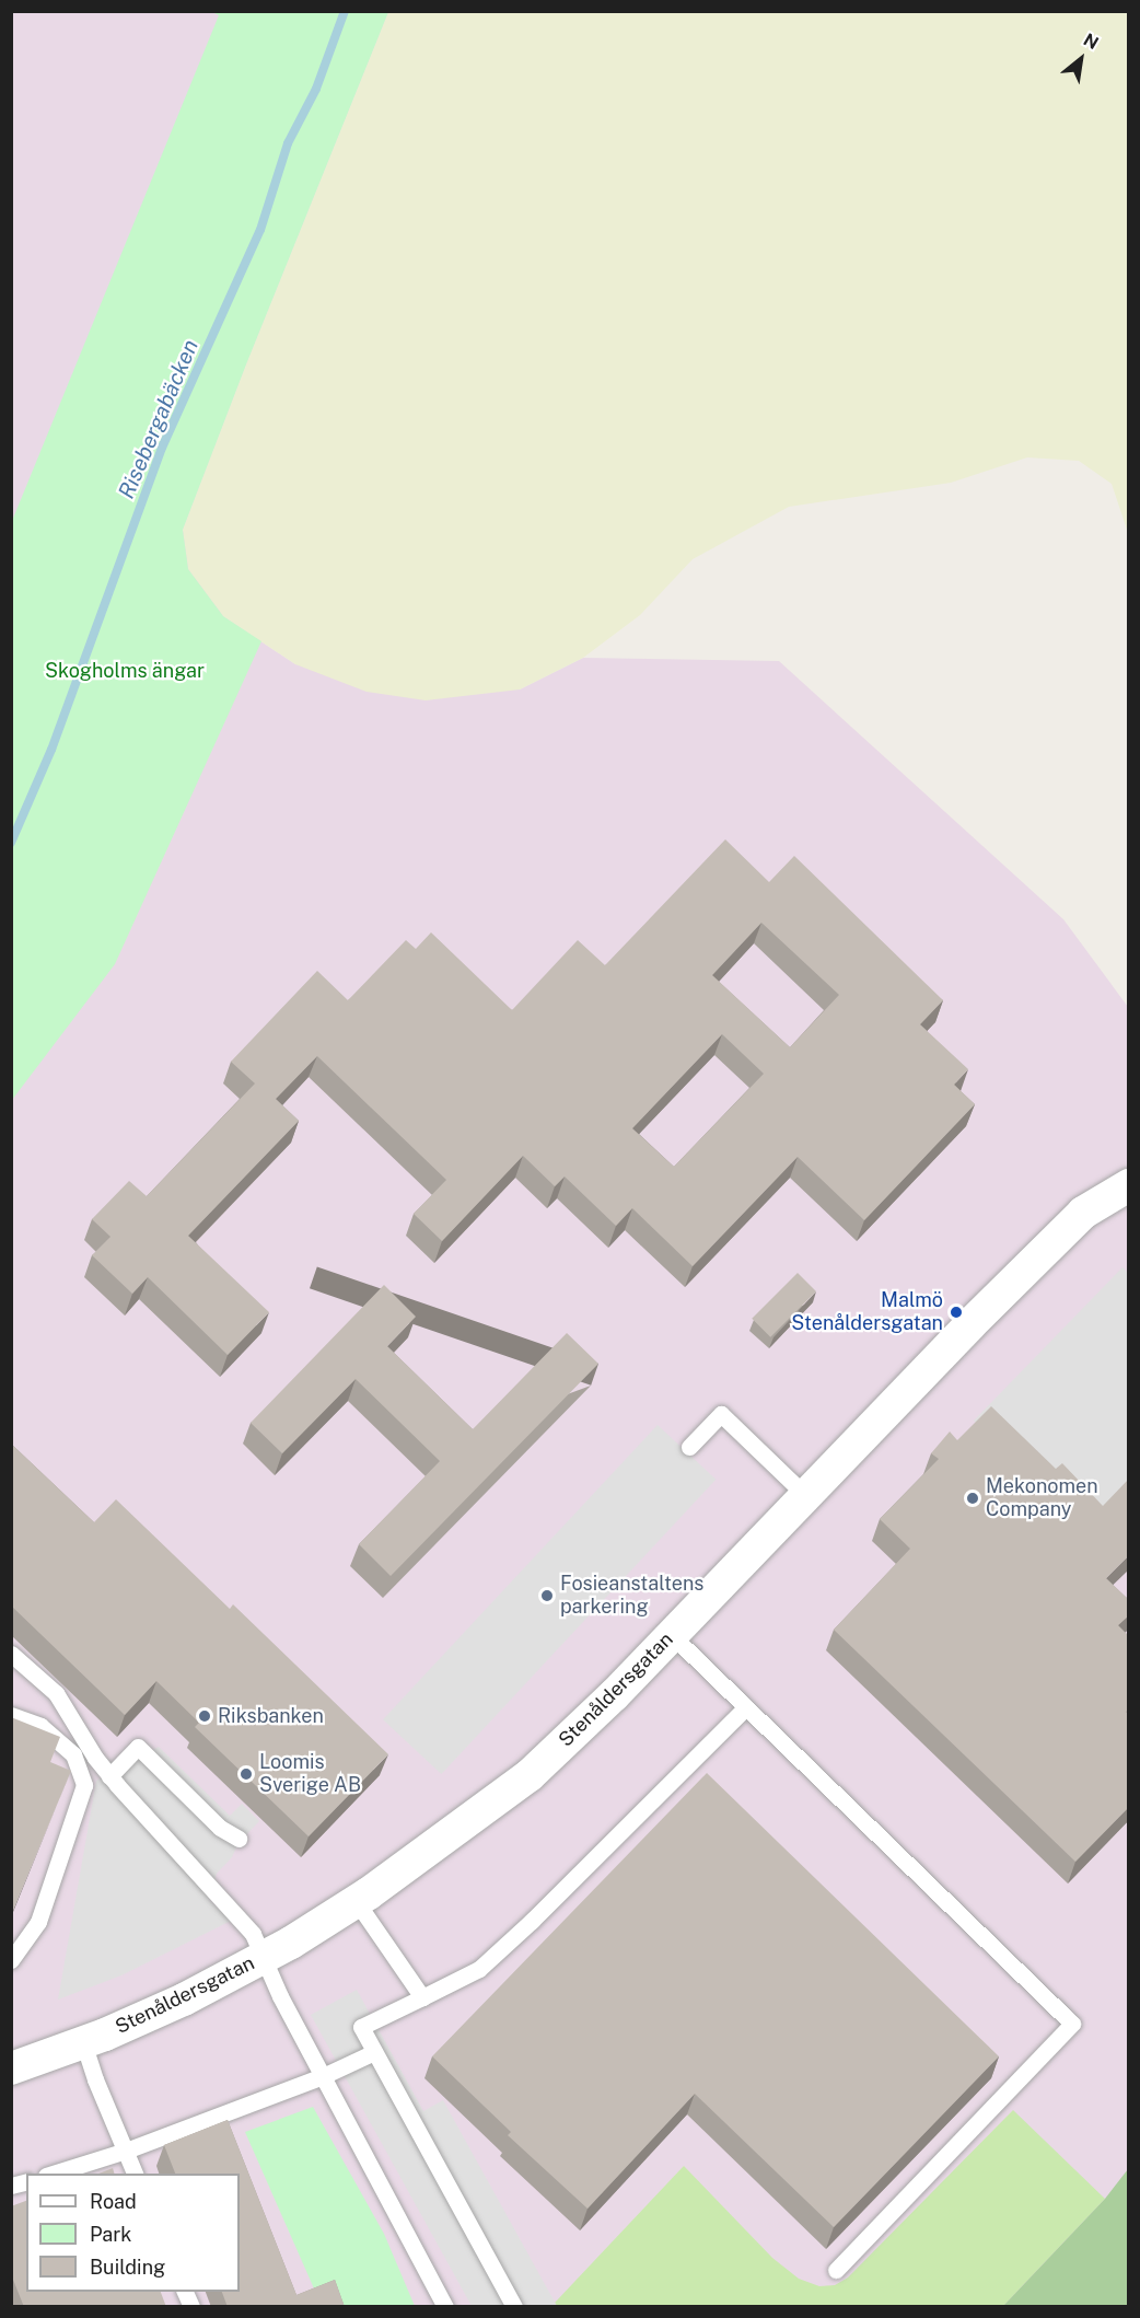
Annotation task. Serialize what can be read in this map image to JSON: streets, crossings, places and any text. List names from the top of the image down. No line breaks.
{"streets":{"street":["Stenåldersgatan"]},"water":["Risebergabäcken"],"parks":["Skogholms ängar"],"places":["Malmö Stenåldersgatan","Mekonomen Company","Fosieanstaltens parkering","Riksbanken","Loomis Sverige AB"],"legend":["Road","Park","Building"],"north":"top right"}
